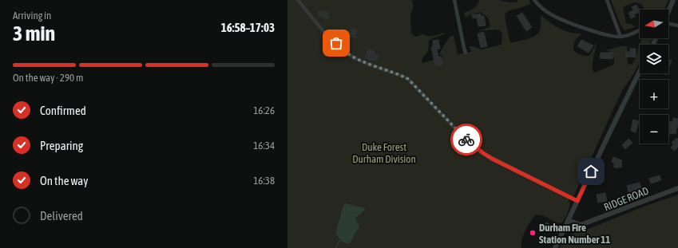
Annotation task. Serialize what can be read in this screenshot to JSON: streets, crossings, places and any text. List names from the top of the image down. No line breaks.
{"streets":{"street":["RIDGE ROAD"]},"parks":["Duke Forest Durham Division"],"places":["Durham Fire Station Number 11"],"north":"left","page":{"heading":["3 min","Arriving in","16:58–17:03"],"map_buttons":["+","−"],"bar":"On the way · 290 m","list":[["Confirmed","16:26"],["Preparing","16:34"],["On the way","16:38"],"Delivered"]}}
